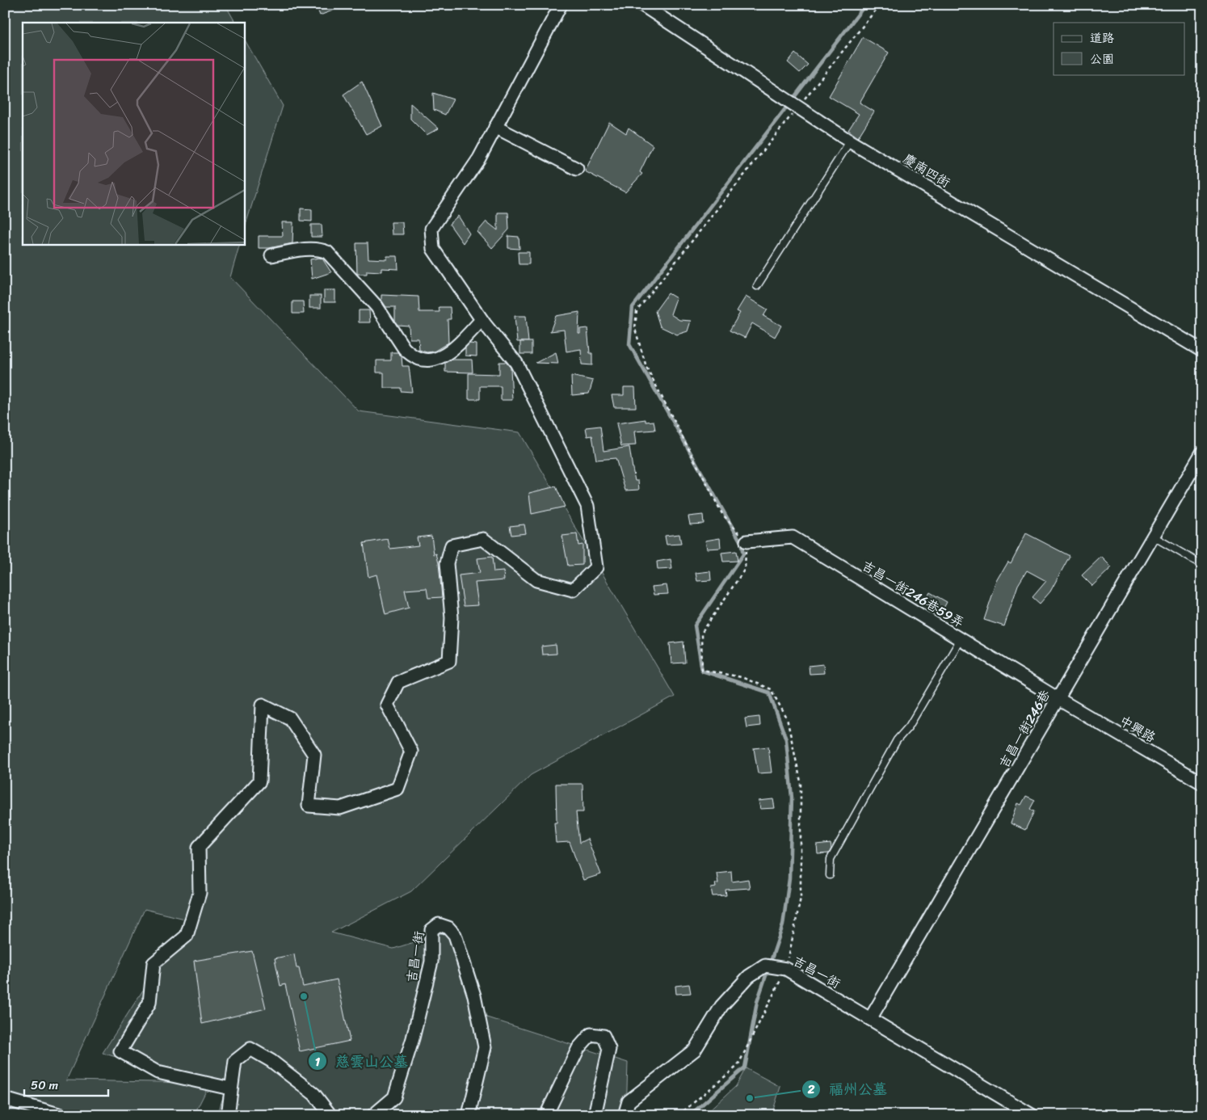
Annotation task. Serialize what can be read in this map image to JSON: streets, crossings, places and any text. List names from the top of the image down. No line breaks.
{"streets":{"street":["慶南四街","吉昌一街246巷59弄","吉昌一街246巷","中興路","吉昌一街"]},"crossings":[["吉昌一街246巷59弄","吉昌一街246巷"],["吉昌一街246巷59弄","中興路"],["吉昌一街246巷","中興路"],["吉昌一街246巷","吉昌一街"]],"places":["慈雲山公墓","福州公墓"],"legend":["道路","公園"],"scale_bar":"50 m"}
